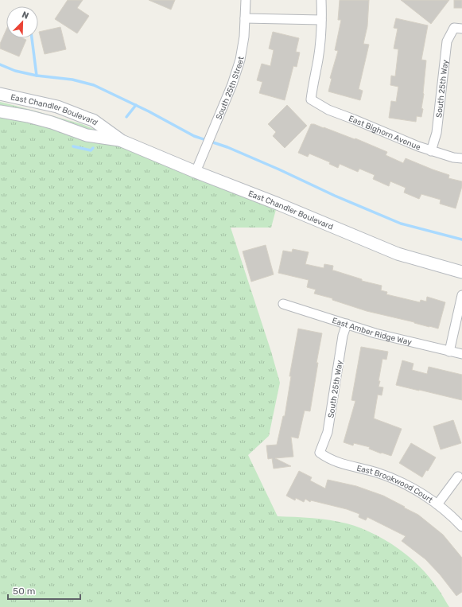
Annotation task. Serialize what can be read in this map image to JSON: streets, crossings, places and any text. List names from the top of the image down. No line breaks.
{"streets":{"main road":["East Chandler Boulevard"],"street":["South 25th Street","South 25th Way","East Bighorn Avenue","East Amber Ridge Way","East Brookwood Court"]},"crossings":[["South 25th Street","East Chandler Boulevard"],["South 25th Way","East Bighorn Avenue"],["South 25th Way","East Amber Ridge Way"],["South 25th Way","East Brookwood Court"]],"scale_bar":"50 m","north":"top right"}
